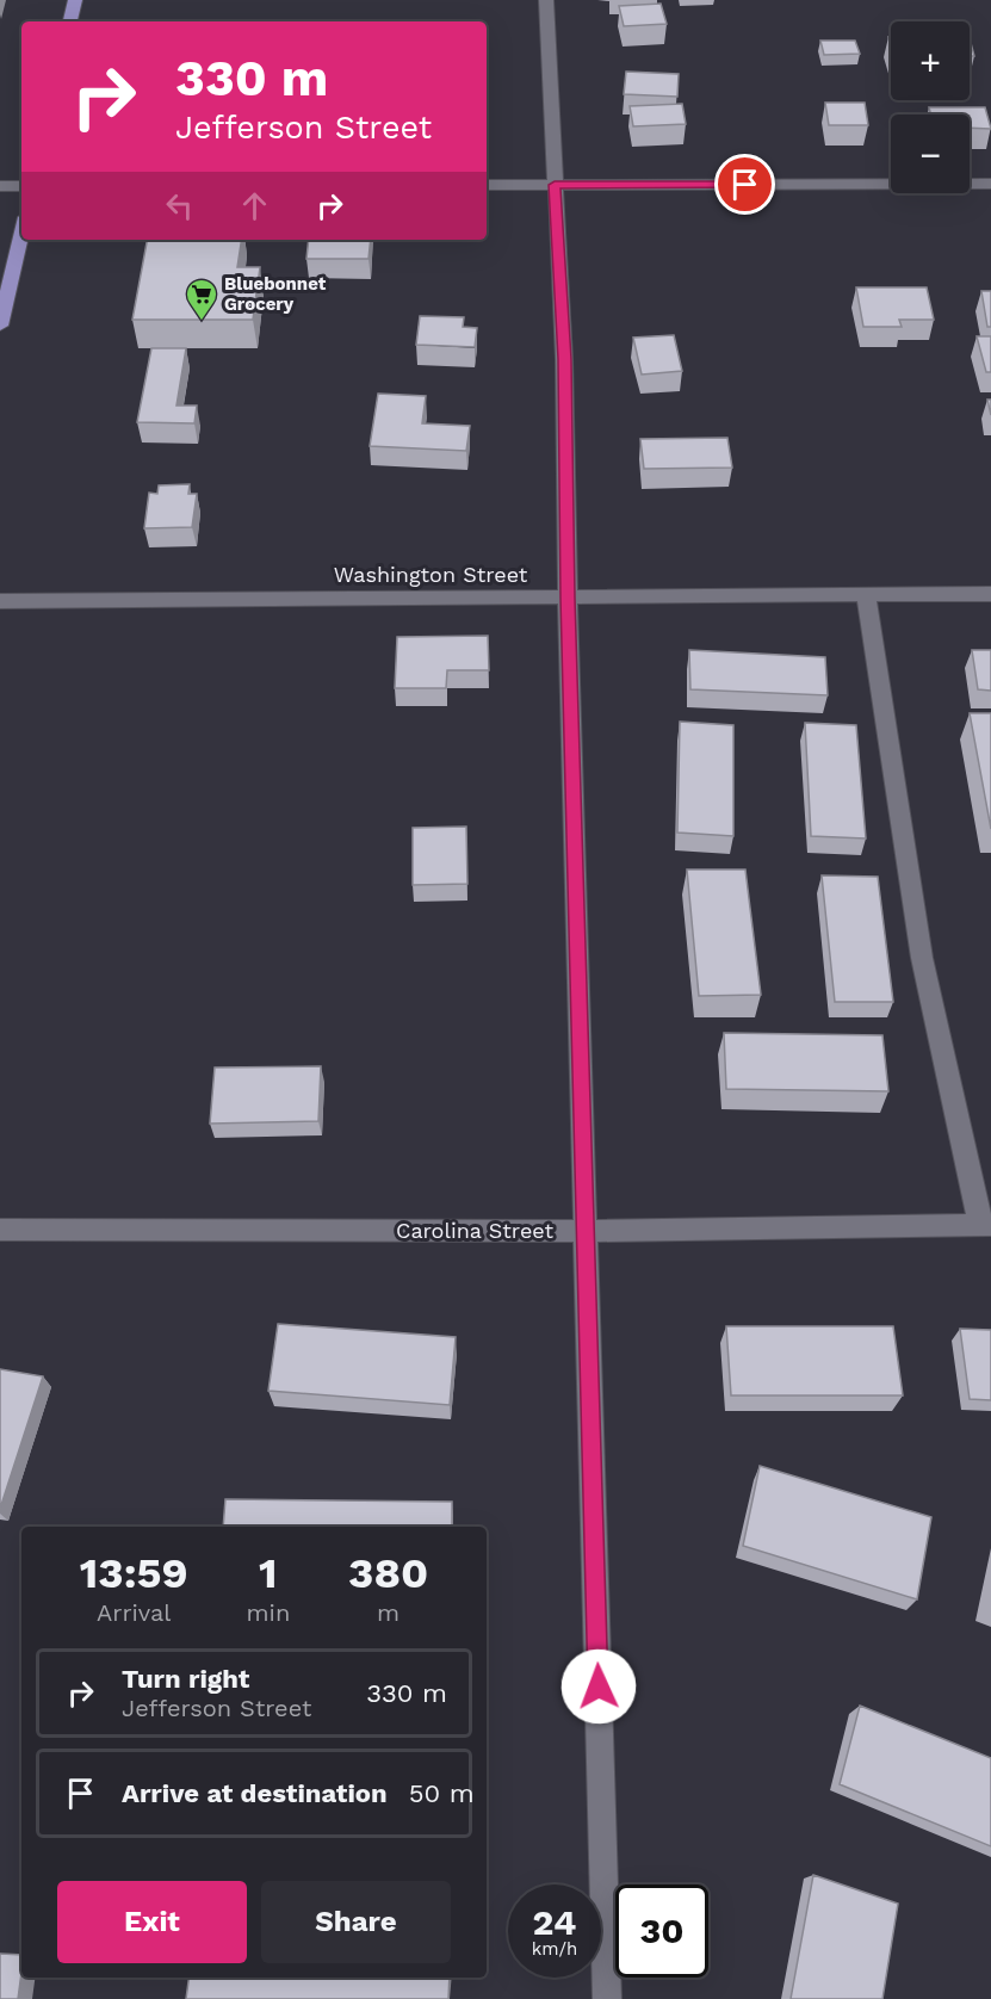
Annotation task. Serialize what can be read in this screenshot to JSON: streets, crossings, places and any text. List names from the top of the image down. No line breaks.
{"streets":{"street":["Washington Street","Carolina Street"]},"places":{"supermarket":["Bluebonnet Grocery"]},"page":{"map_buttons":["+","−"],"turn":["330 m","Jefferson Street"],"eta":["13:59","Arrival","1","min","380","m"],"list":[{"name":"Turn right","note":"Jefferson Street","value":"330 m"},{"name":"Arrive at destination","value":"50 m"}],"buttons":["Exit","Share"],"speed":"24 km/h","limit":"30"}}
